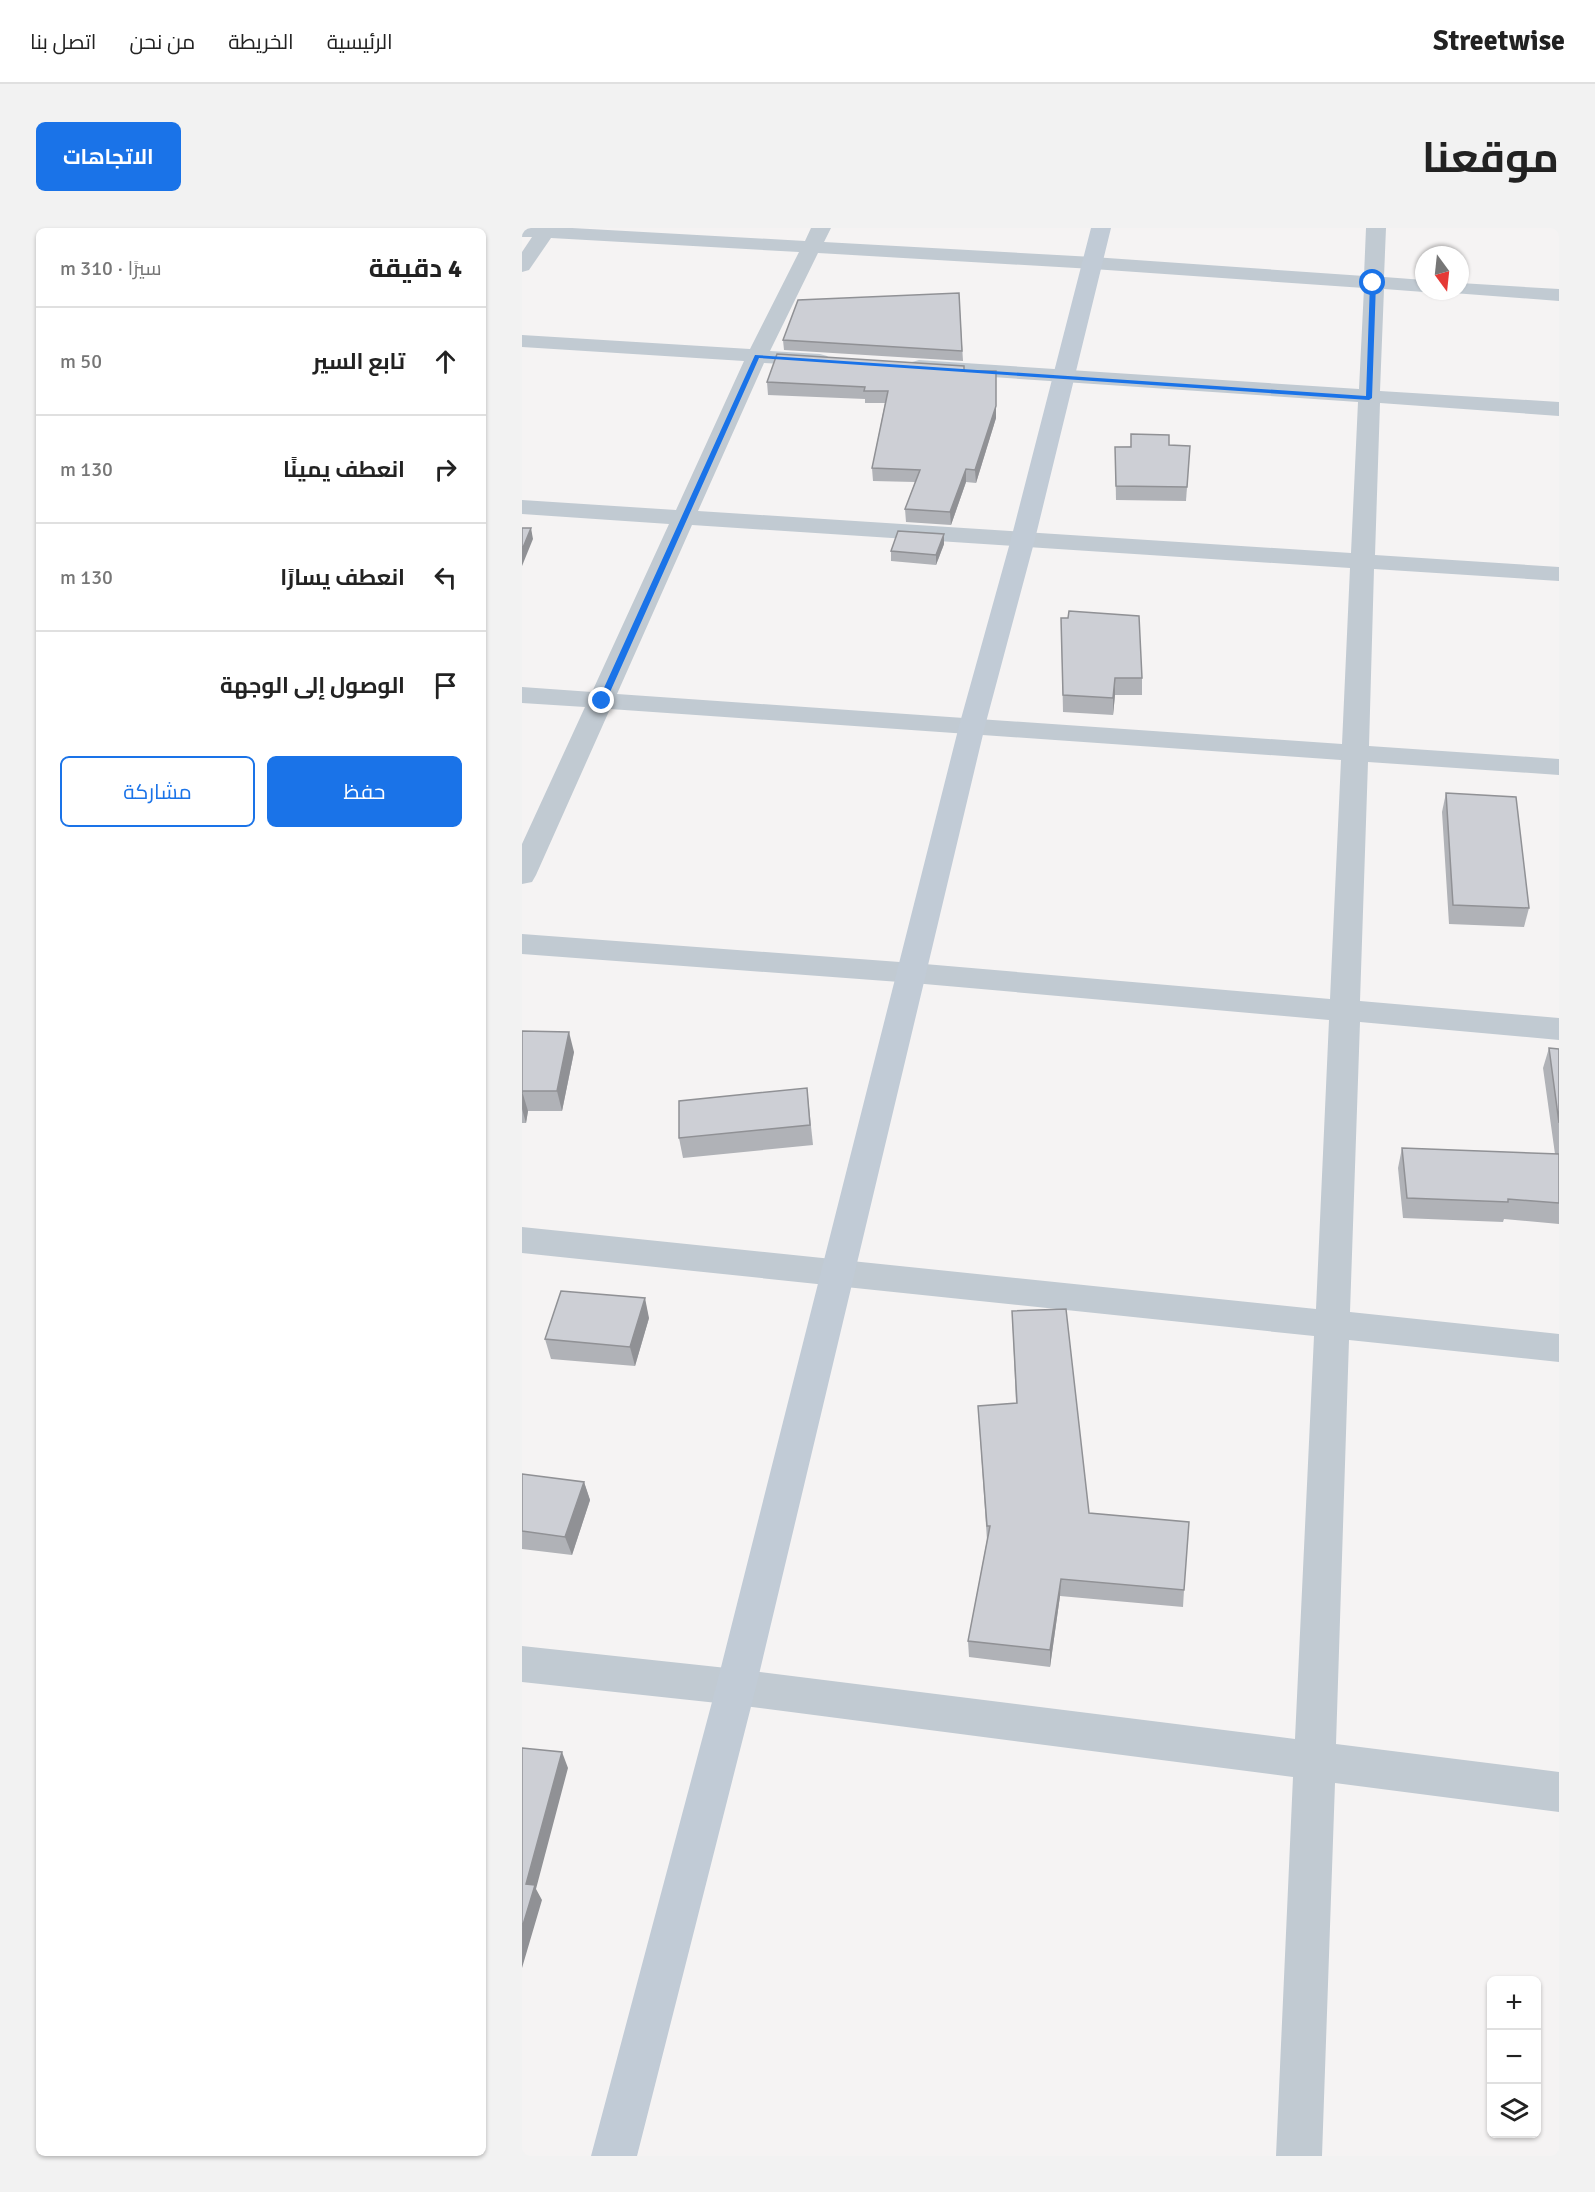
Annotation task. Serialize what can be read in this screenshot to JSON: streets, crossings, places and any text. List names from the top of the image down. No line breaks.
{"north":"bottom","page":{"header":"Streetwise","nav":["الرئيسية","الخريطة","من نحن","اتصل بنا"],"title":"موقعنا","buttons":["الاتجاهات",["حفظ","مشاركة"]],"heading":["4 دقيقة","سيرًا · 310 m"],"list":[["تابع السير","50 m"],["انعطف يمينًا","130 m"],["انعطف يسارًا","130 m"],"الوصول إلى الوجهة"],"map_buttons":["+","−"]}}
